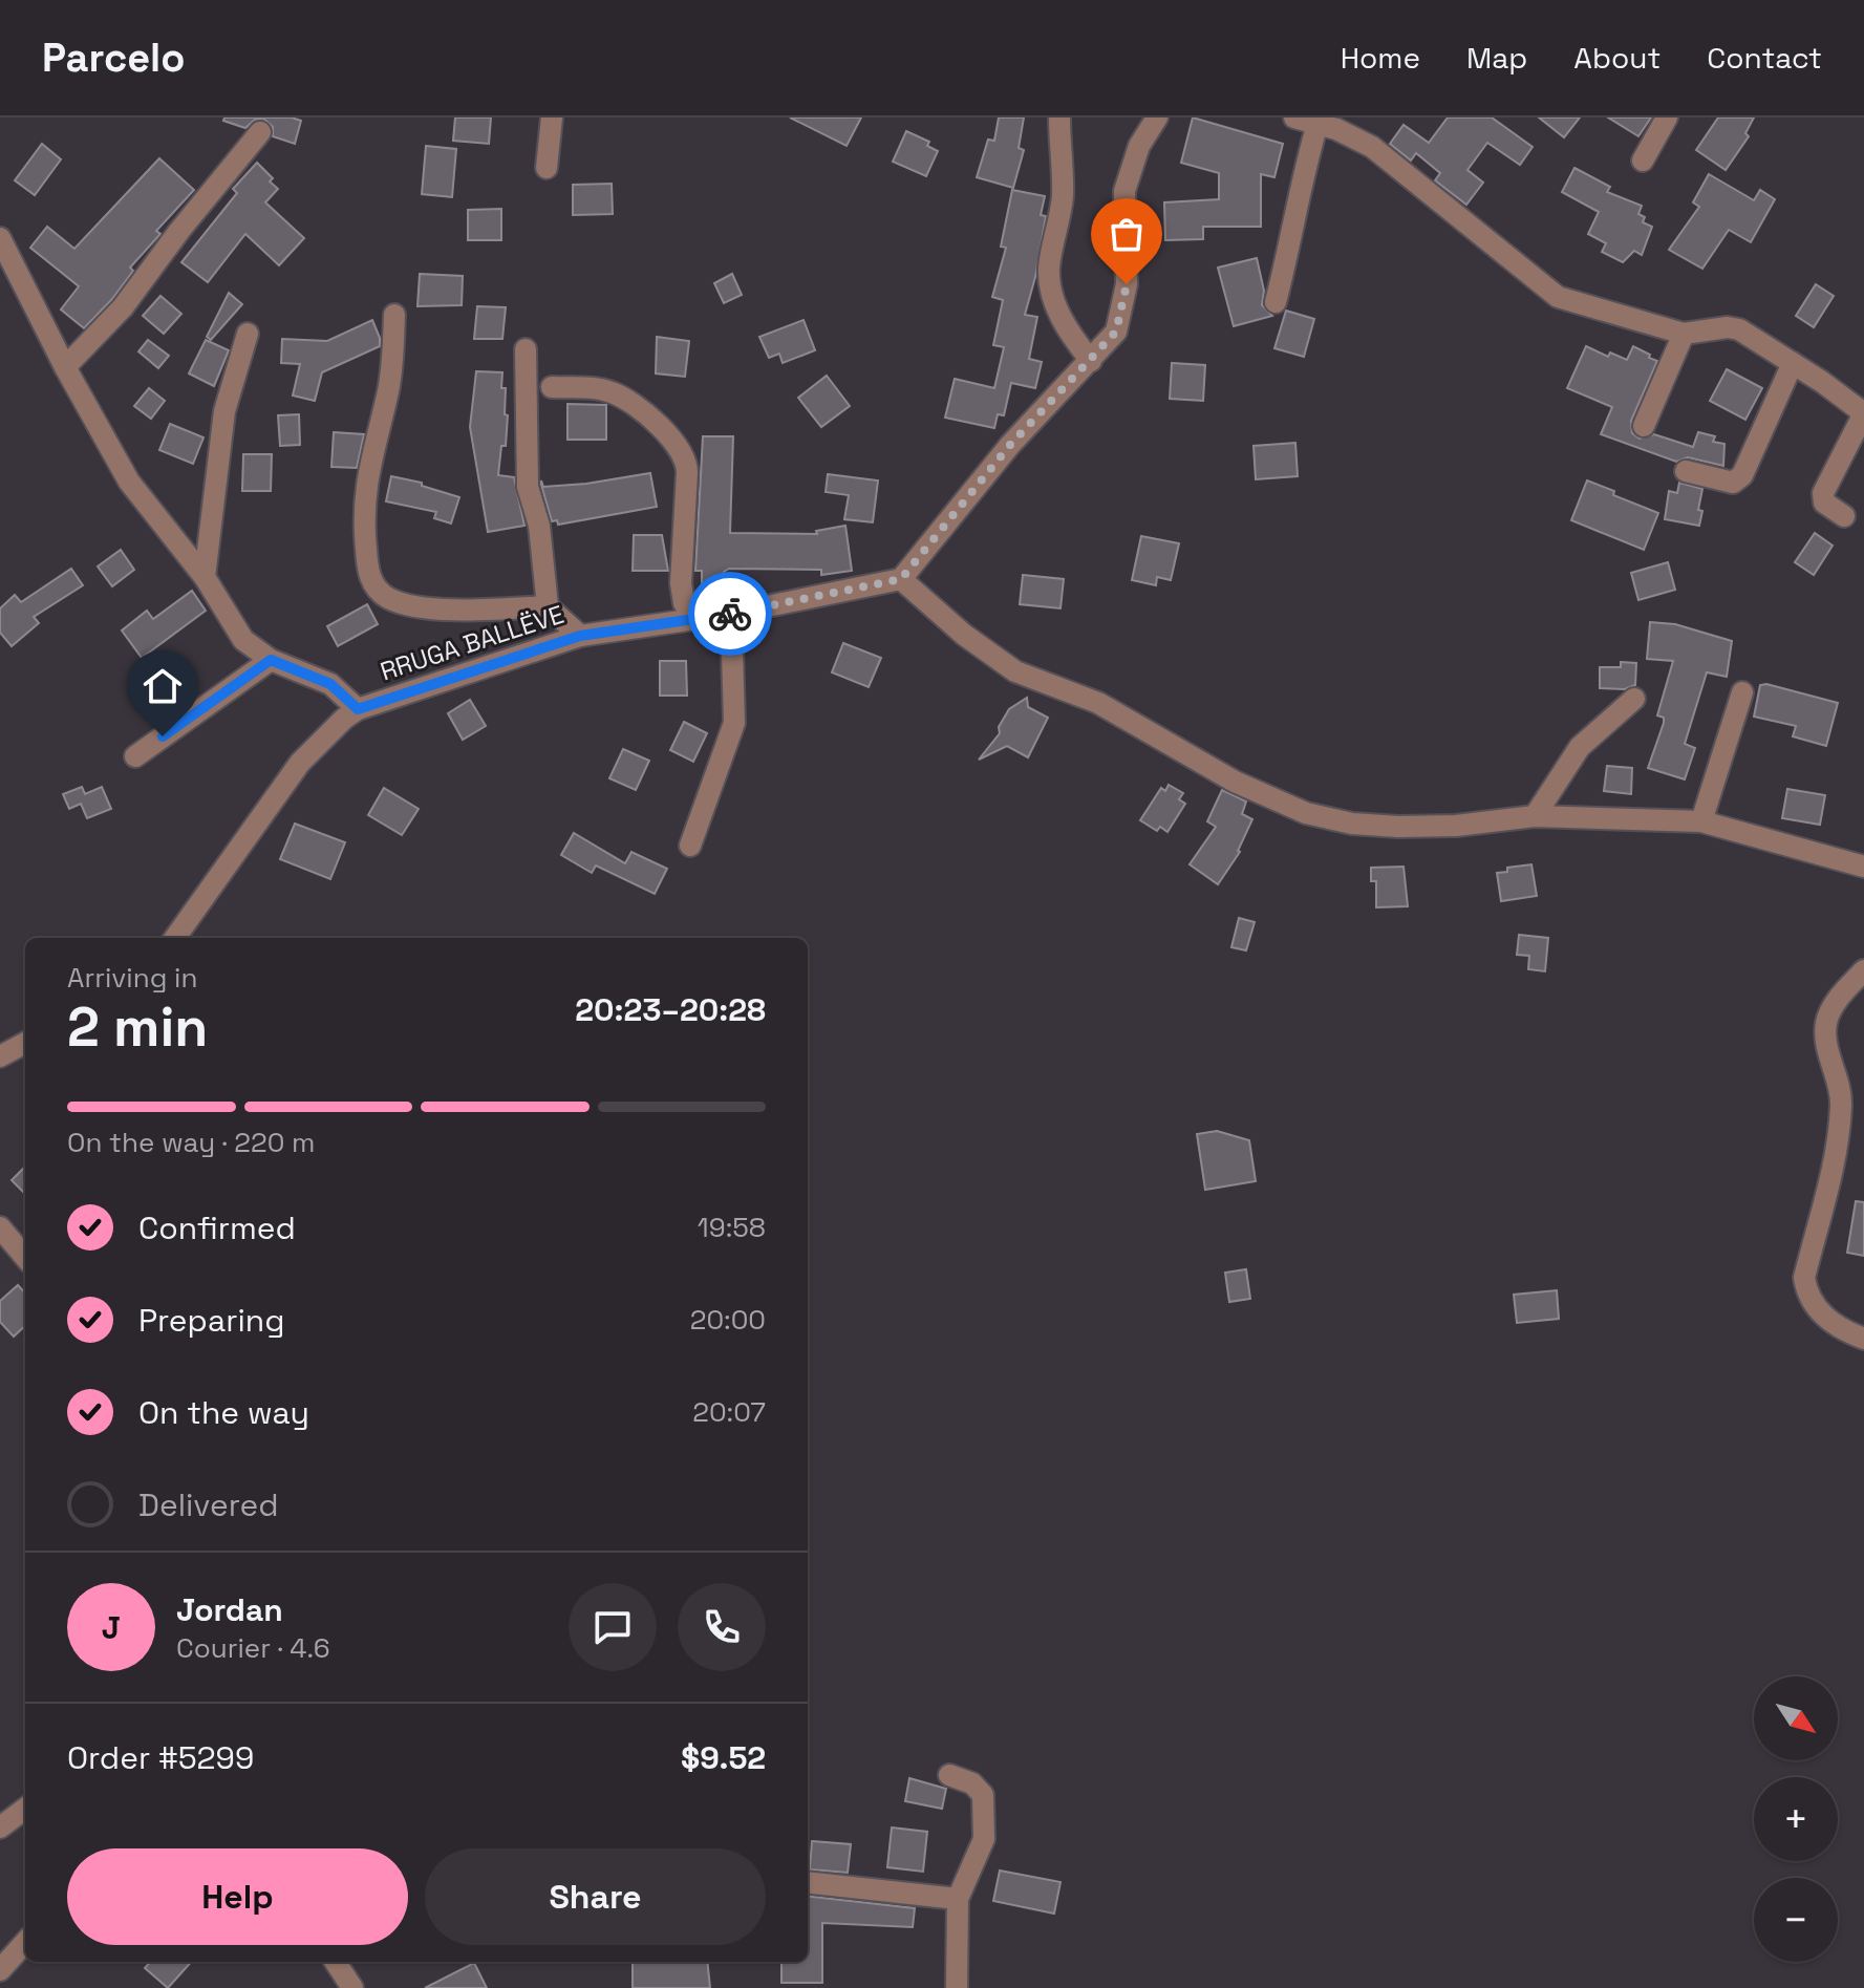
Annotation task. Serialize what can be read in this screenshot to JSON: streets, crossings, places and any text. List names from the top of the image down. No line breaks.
{"streets":{"street":["RRUGA BALLËVE"]},"north":"bottom right","page":{"header":"Parcelo","nav":["Home","Map","About","Contact"],"heading":["2 min","Arriving in","20:23–20:28"],"panel":["Jordan","Courier · 4.6","Order #5299","$9.52"],"bar":"On the way · 220 m","list":[["Confirmed","19:58"],["Preparing","20:00"],["On the way","20:07"],"Delivered"],"round":"J","map_buttons":["+","−"],"buttons":["Help","Share"]}}
